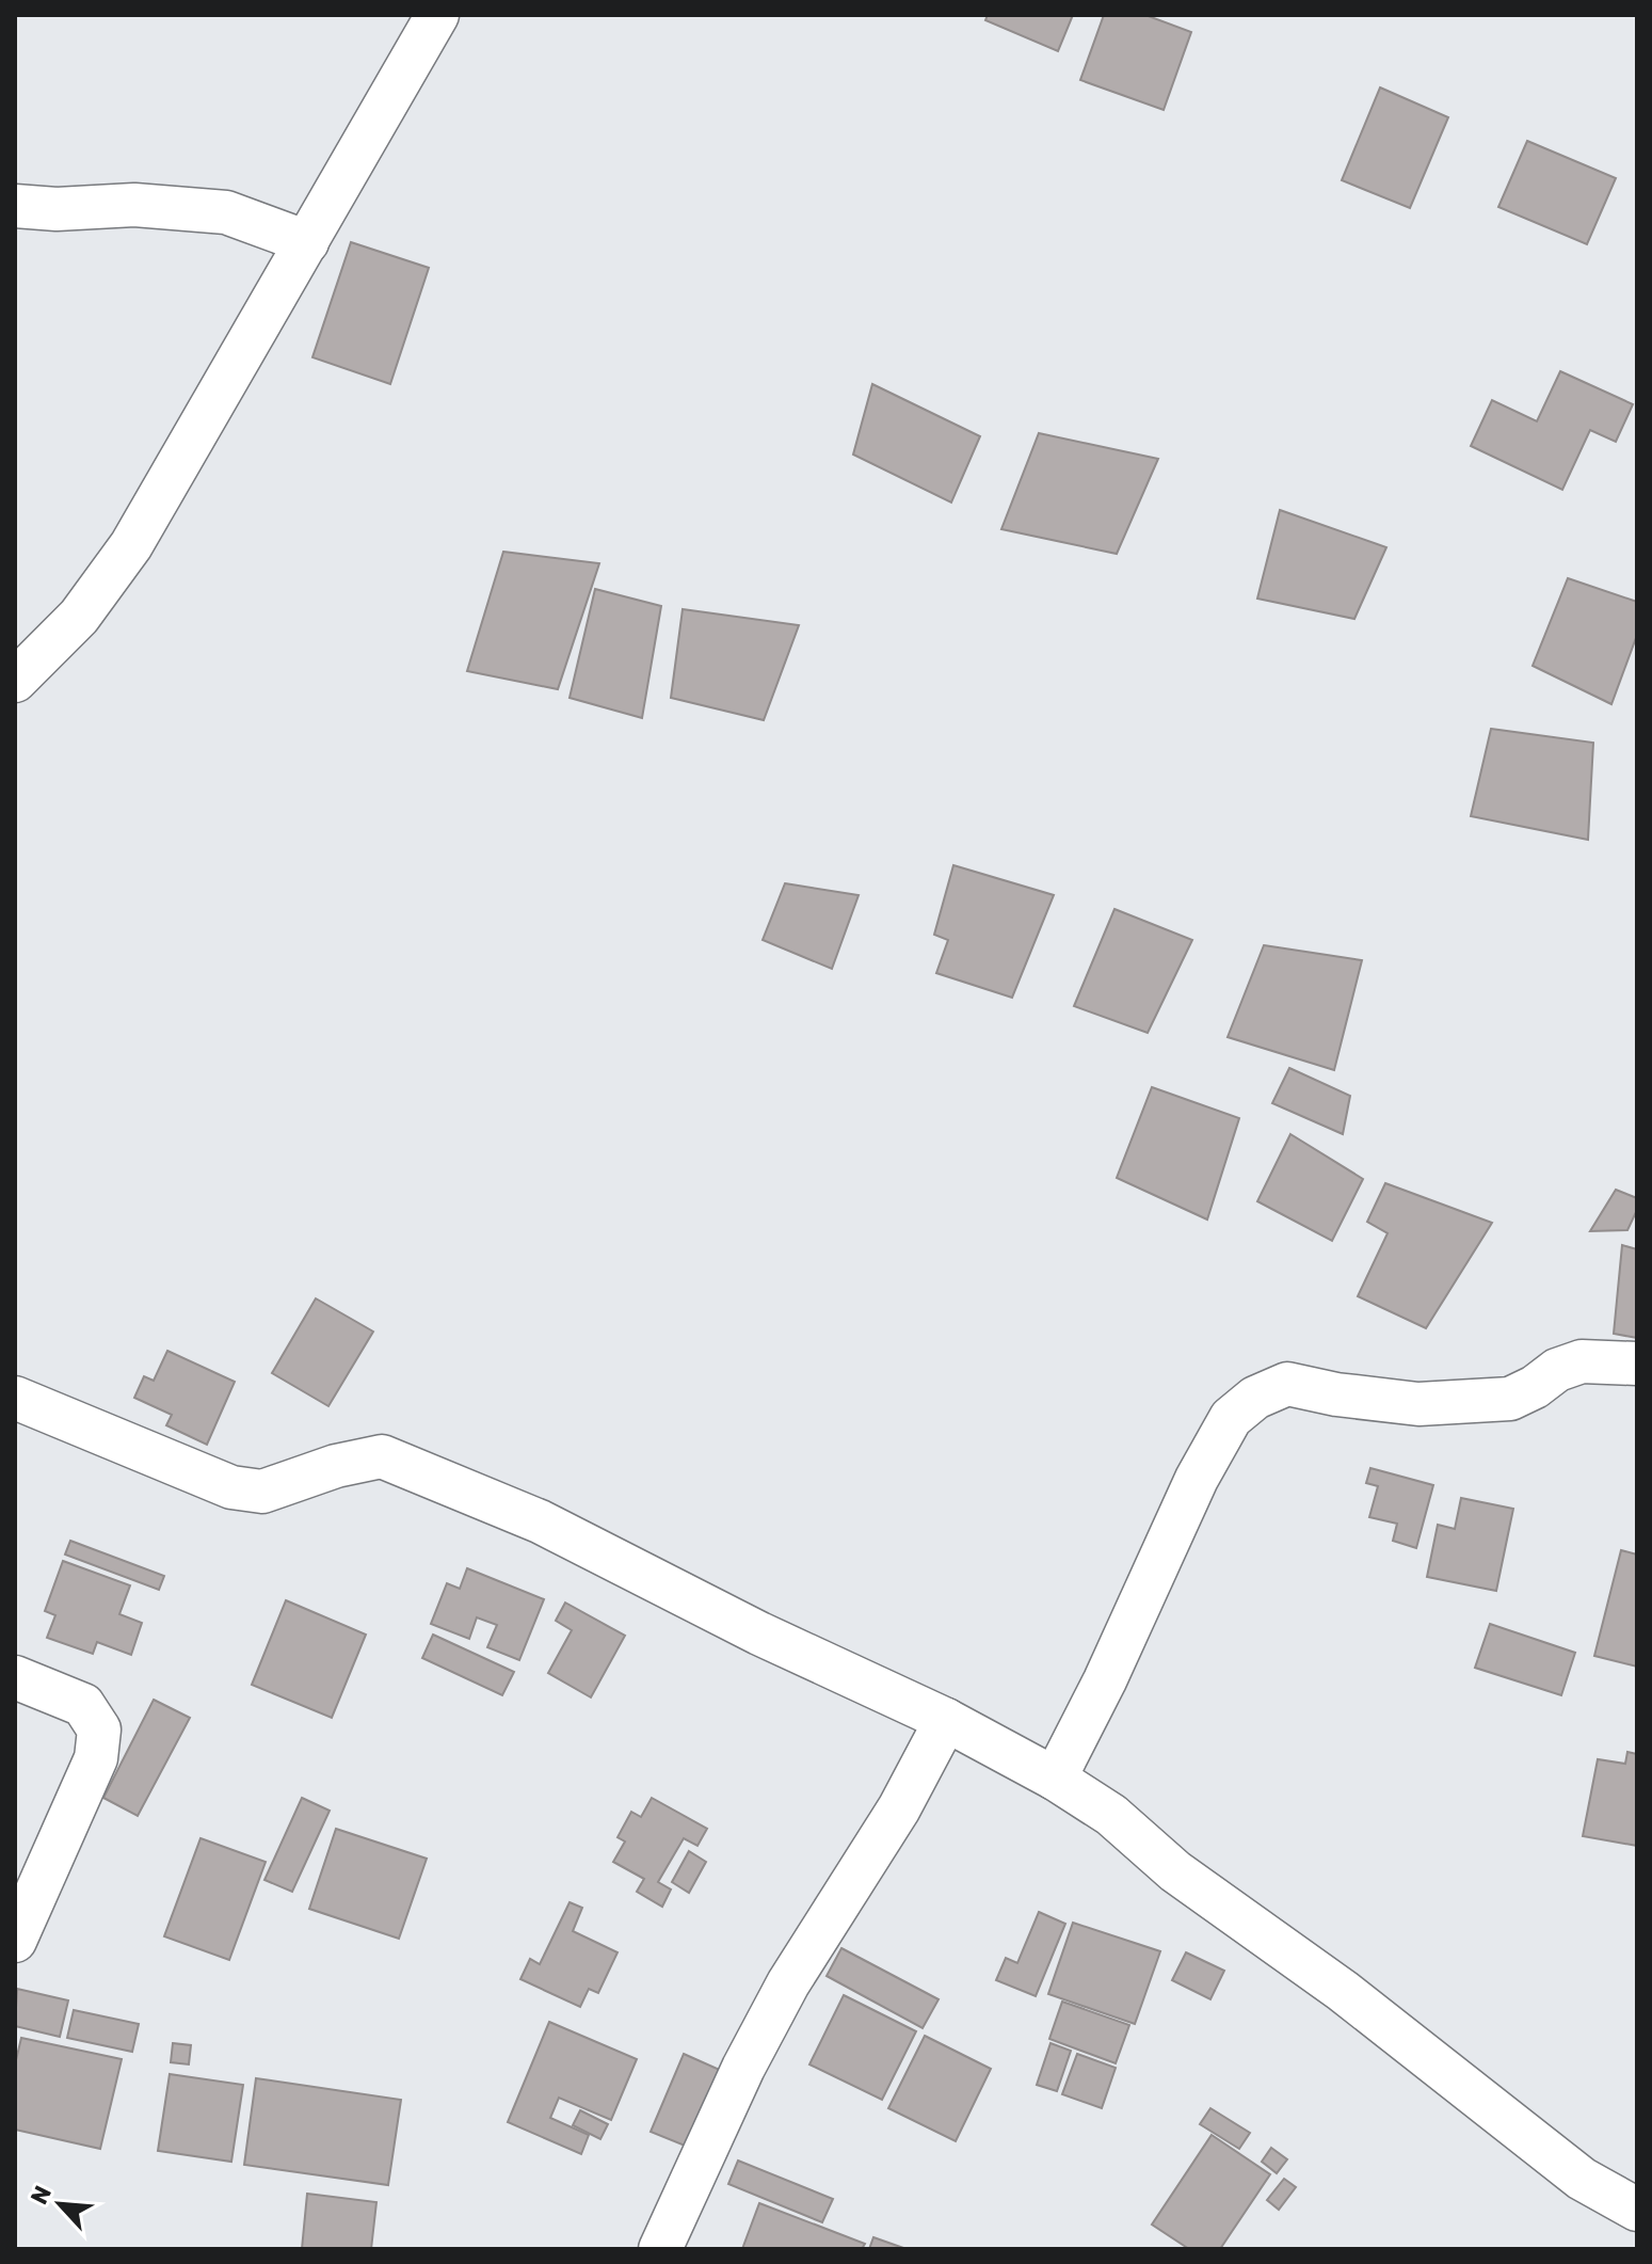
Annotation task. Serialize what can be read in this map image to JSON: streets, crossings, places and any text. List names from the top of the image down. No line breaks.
{"north":"top left"}
